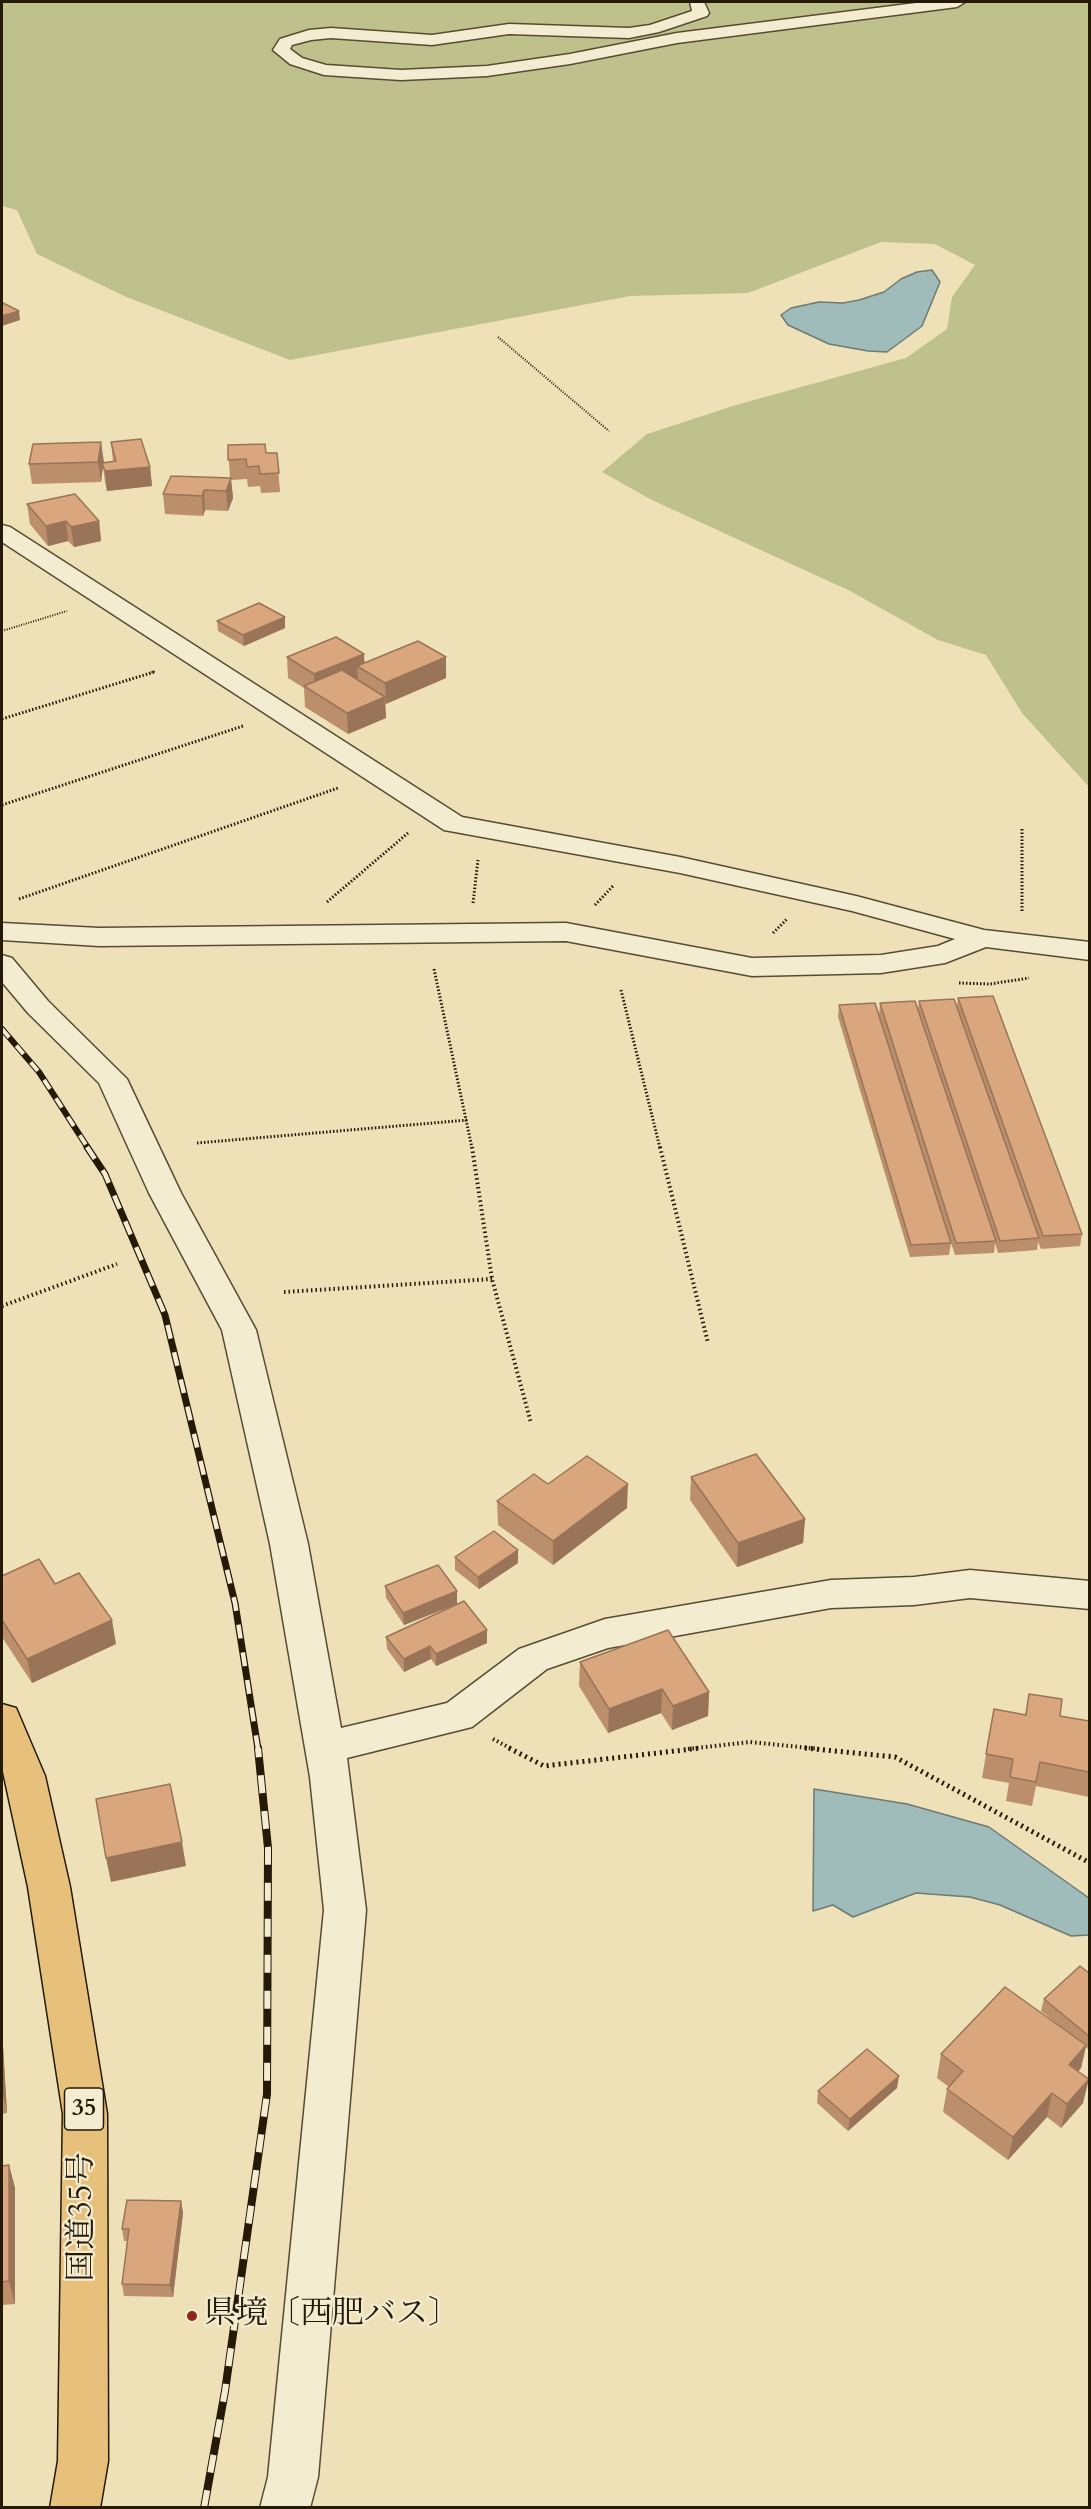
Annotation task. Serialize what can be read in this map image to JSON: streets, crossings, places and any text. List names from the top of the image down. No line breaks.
{"streets":{"highway":["35","国道35号"]},"places":["県境〔西肥バス〕"]}
